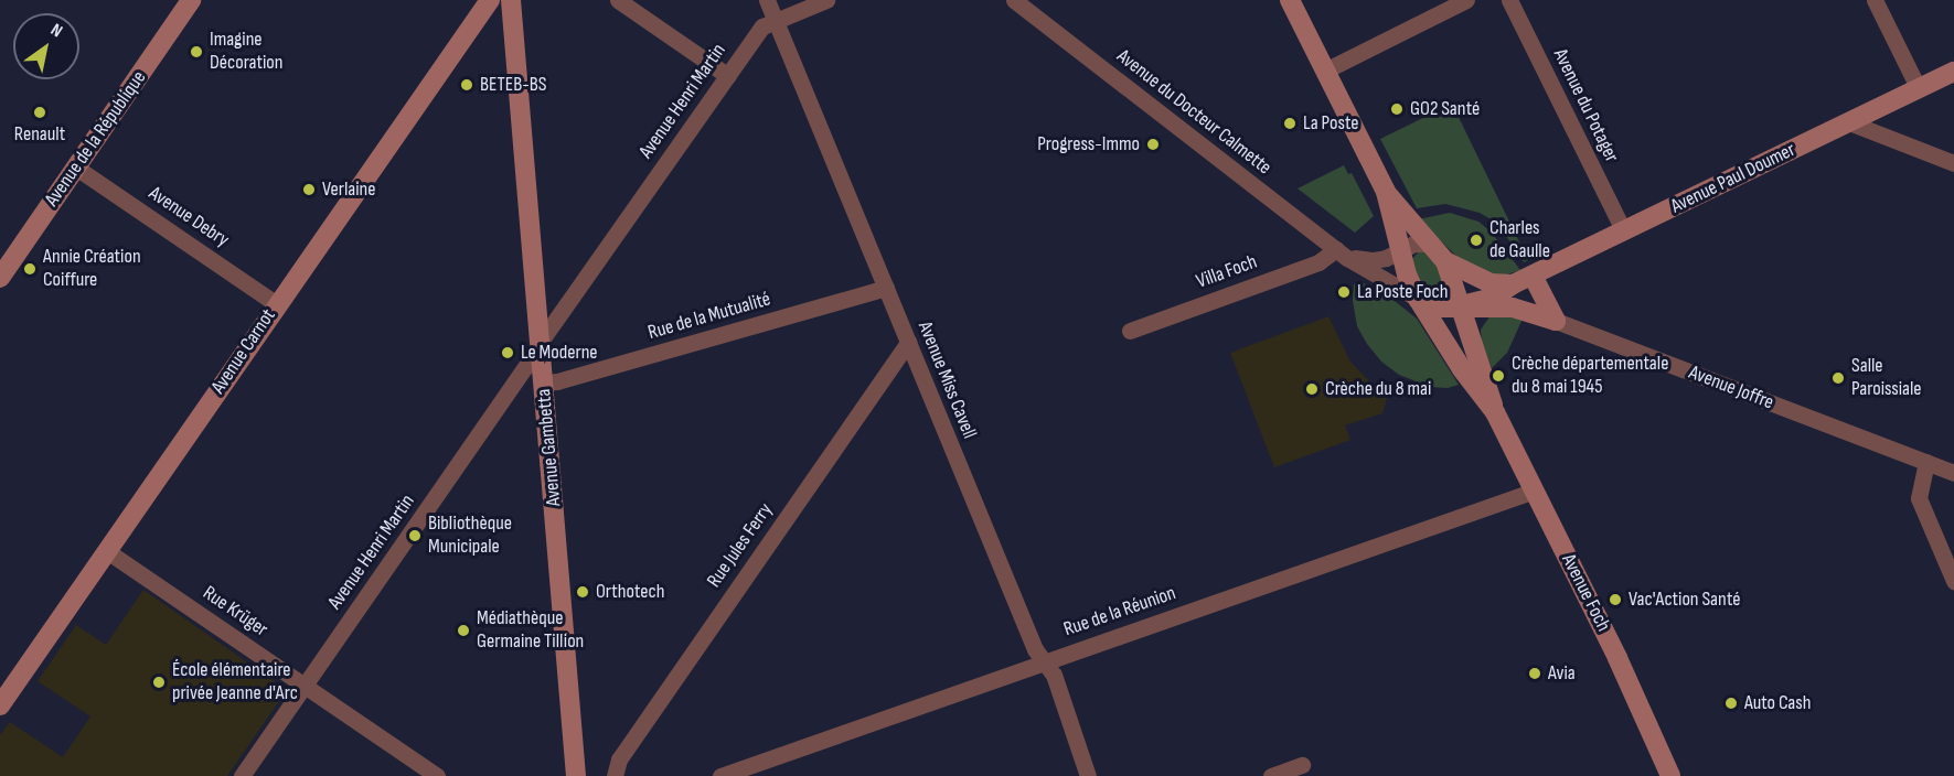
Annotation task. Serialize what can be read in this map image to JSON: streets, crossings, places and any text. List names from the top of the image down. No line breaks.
{"streets":{"street":["Avenue Henri Martin","Avenue du Potager","Avenue du Docteur Calmette","Avenue de la République","Avenue Paul Doumer","Avenue Debry","Villa Foch","Rue de la Mutualité","Avenue Carnot","Avenue Miss Cavell","Avenue Joffre","Avenue Gambetta","Rue Jules Ferry","Avenue Foch","Rue Krüger","Rue de la Réunion"]},"crossings":[["Avenue Henri Martin","Avenue Miss Cavell"],["Avenue Henri Martin","Avenue Gambetta"],["Avenue Henri Martin","Rue Krüger"],["Avenue du Potager","Avenue Paul Doumer"],["Avenue du Docteur Calmette","Villa Foch"],["Avenue du Docteur Calmette","Avenue Foch"],["Avenue de la République","Avenue Debry"],["Avenue Paul Doumer","Avenue Foch"],["Avenue Debry","Avenue Carnot"],["Rue de la Mutualité","Avenue Miss Cavell"],["Rue de la Mutualité","Avenue Gambetta"],["Avenue Carnot","Rue Krüger"],["Avenue Miss Cavell","Rue Jules Ferry"],["Avenue Miss Cavell","Rue de la Réunion"],["Avenue Foch","Rue de la Réunion"]],"places":["Imagine Décoration","BETEB-BS","GO2 Santé","Renault","La Poste","Progress-Immo","Verlaine","Charles de Gaulle","Annie Création Coiffure","La Poste Foch","Le Moderne","Crèche départementale du 8 mai 1945","Salle Paroissiale","Crèche du 8 mai","Bibliothèque Municipale","Orthotech","Vac'Action Santé","Médiathèque Germaine Tillion","Avia","École élémentaire privée Jeanne d'Arc","Auto Cash"],"north":"top right"}
